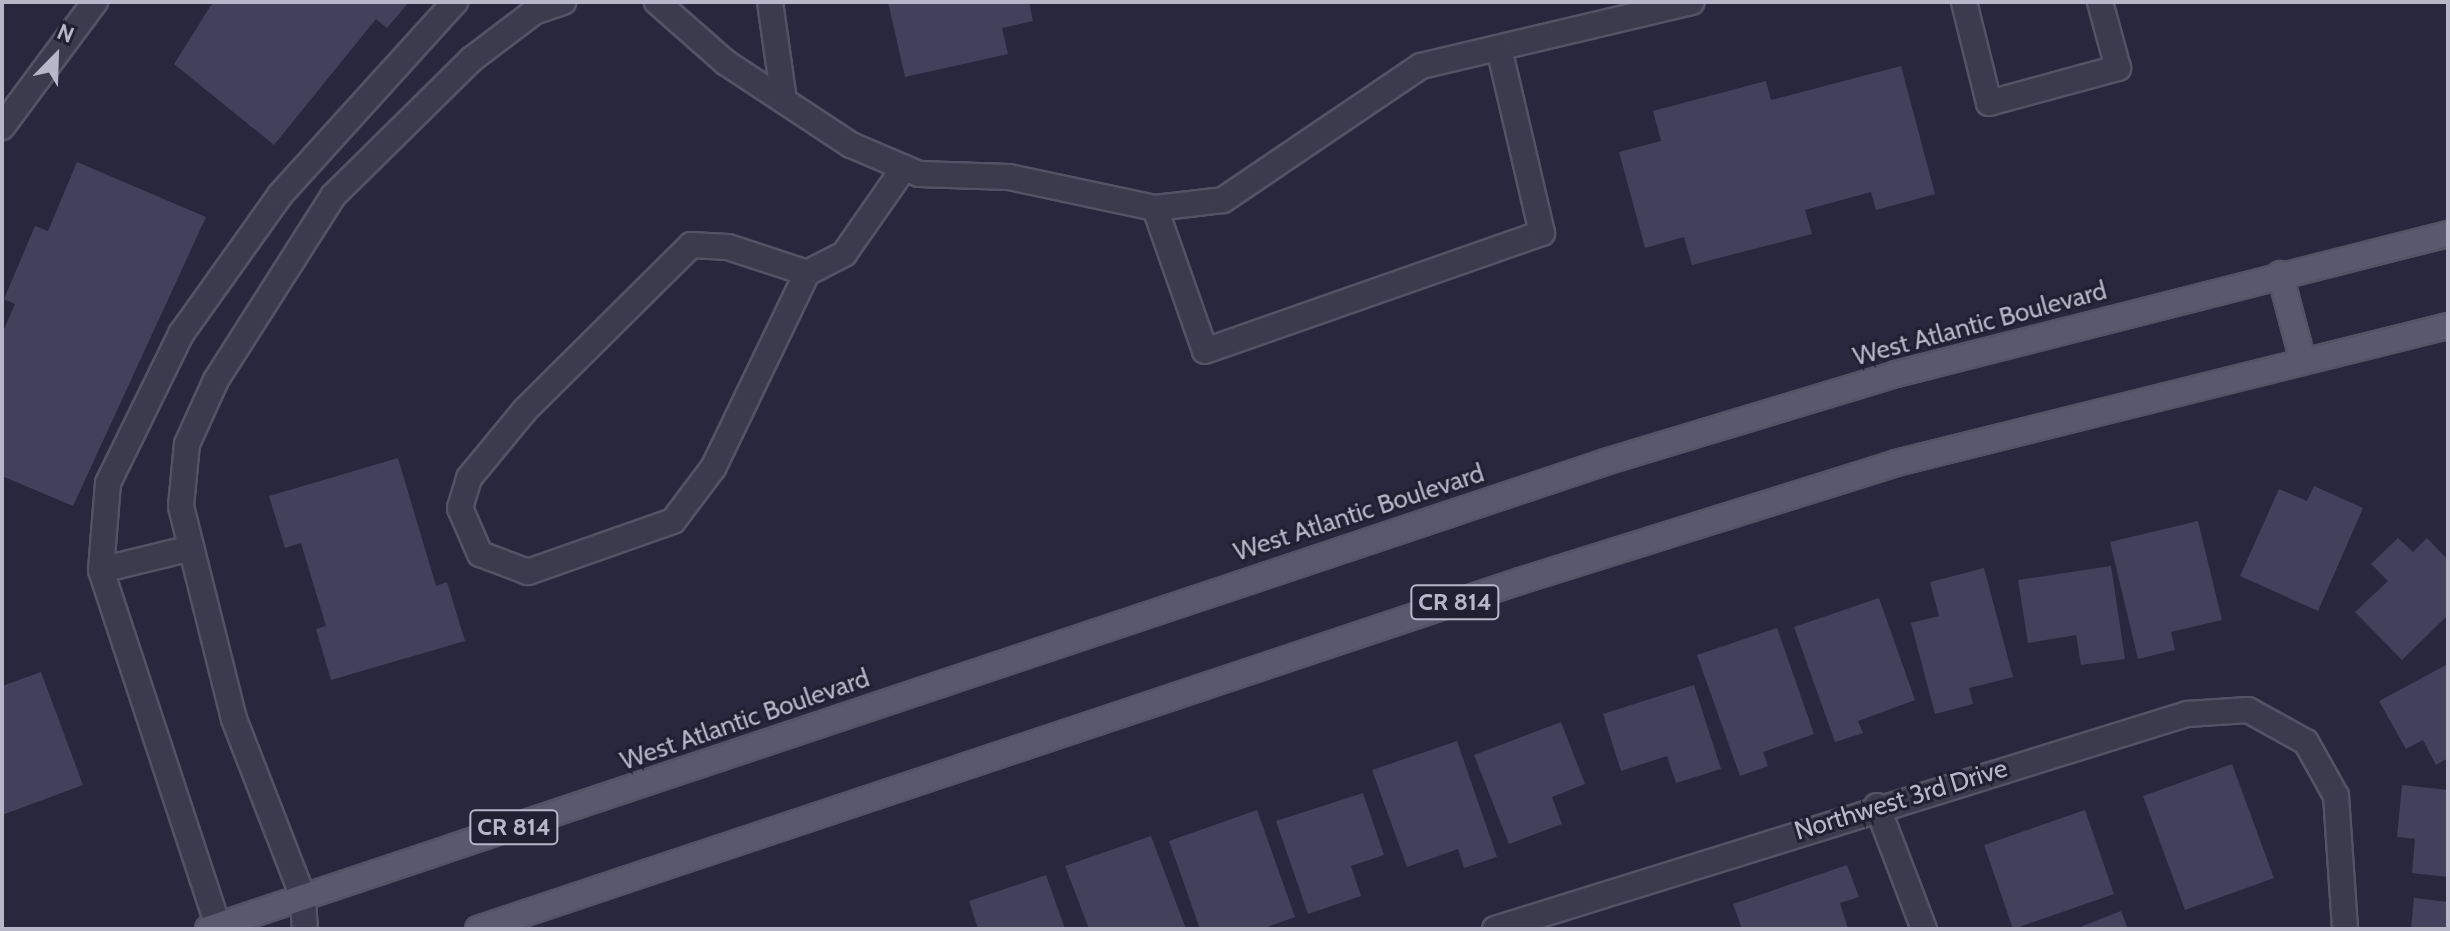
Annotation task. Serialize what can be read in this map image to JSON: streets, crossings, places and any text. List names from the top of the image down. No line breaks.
{"streets":{"main road":["West Atlantic Boulevard","CR 814"],"street":["Northwest 3rd Drive"]},"north":"top right"}
